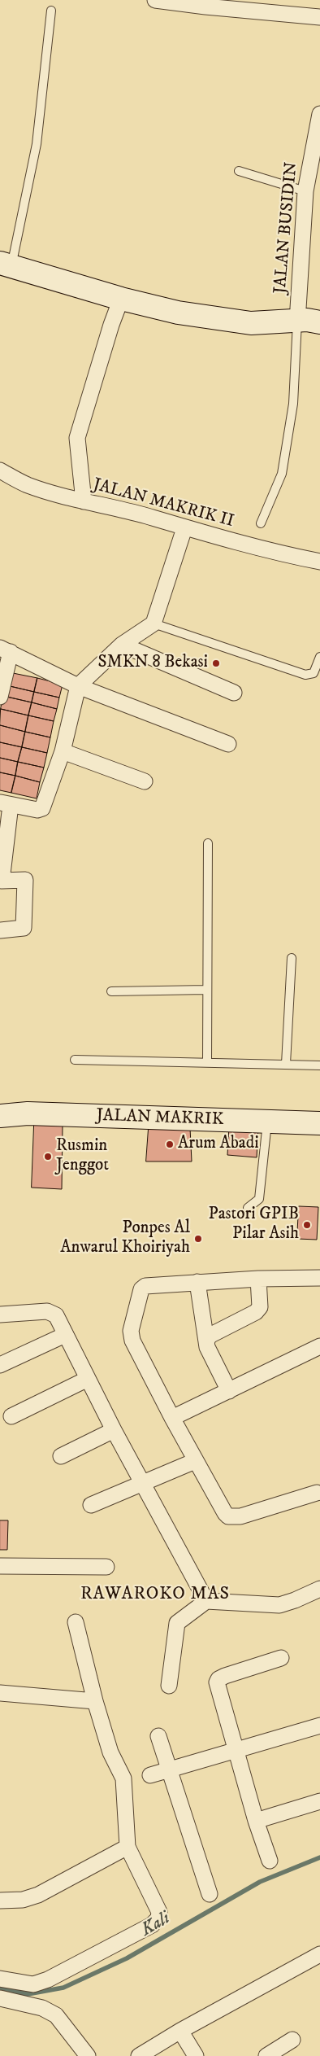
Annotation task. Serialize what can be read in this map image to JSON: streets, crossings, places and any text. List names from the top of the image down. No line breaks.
{"streets":{"street":["JALAN BUSIDIN","JALAN MAKRIK II","JALAN MAKRIK"]},"districts":["RAWAROKO MAS"],"water":["Kali"],"places":["SMKN 8 Bekasi","Arum Abadi","Rusmin Jenggot","Pastori GPIB Pilar Asih","Ponpes Al Anwarul Khoiriyah"]}
